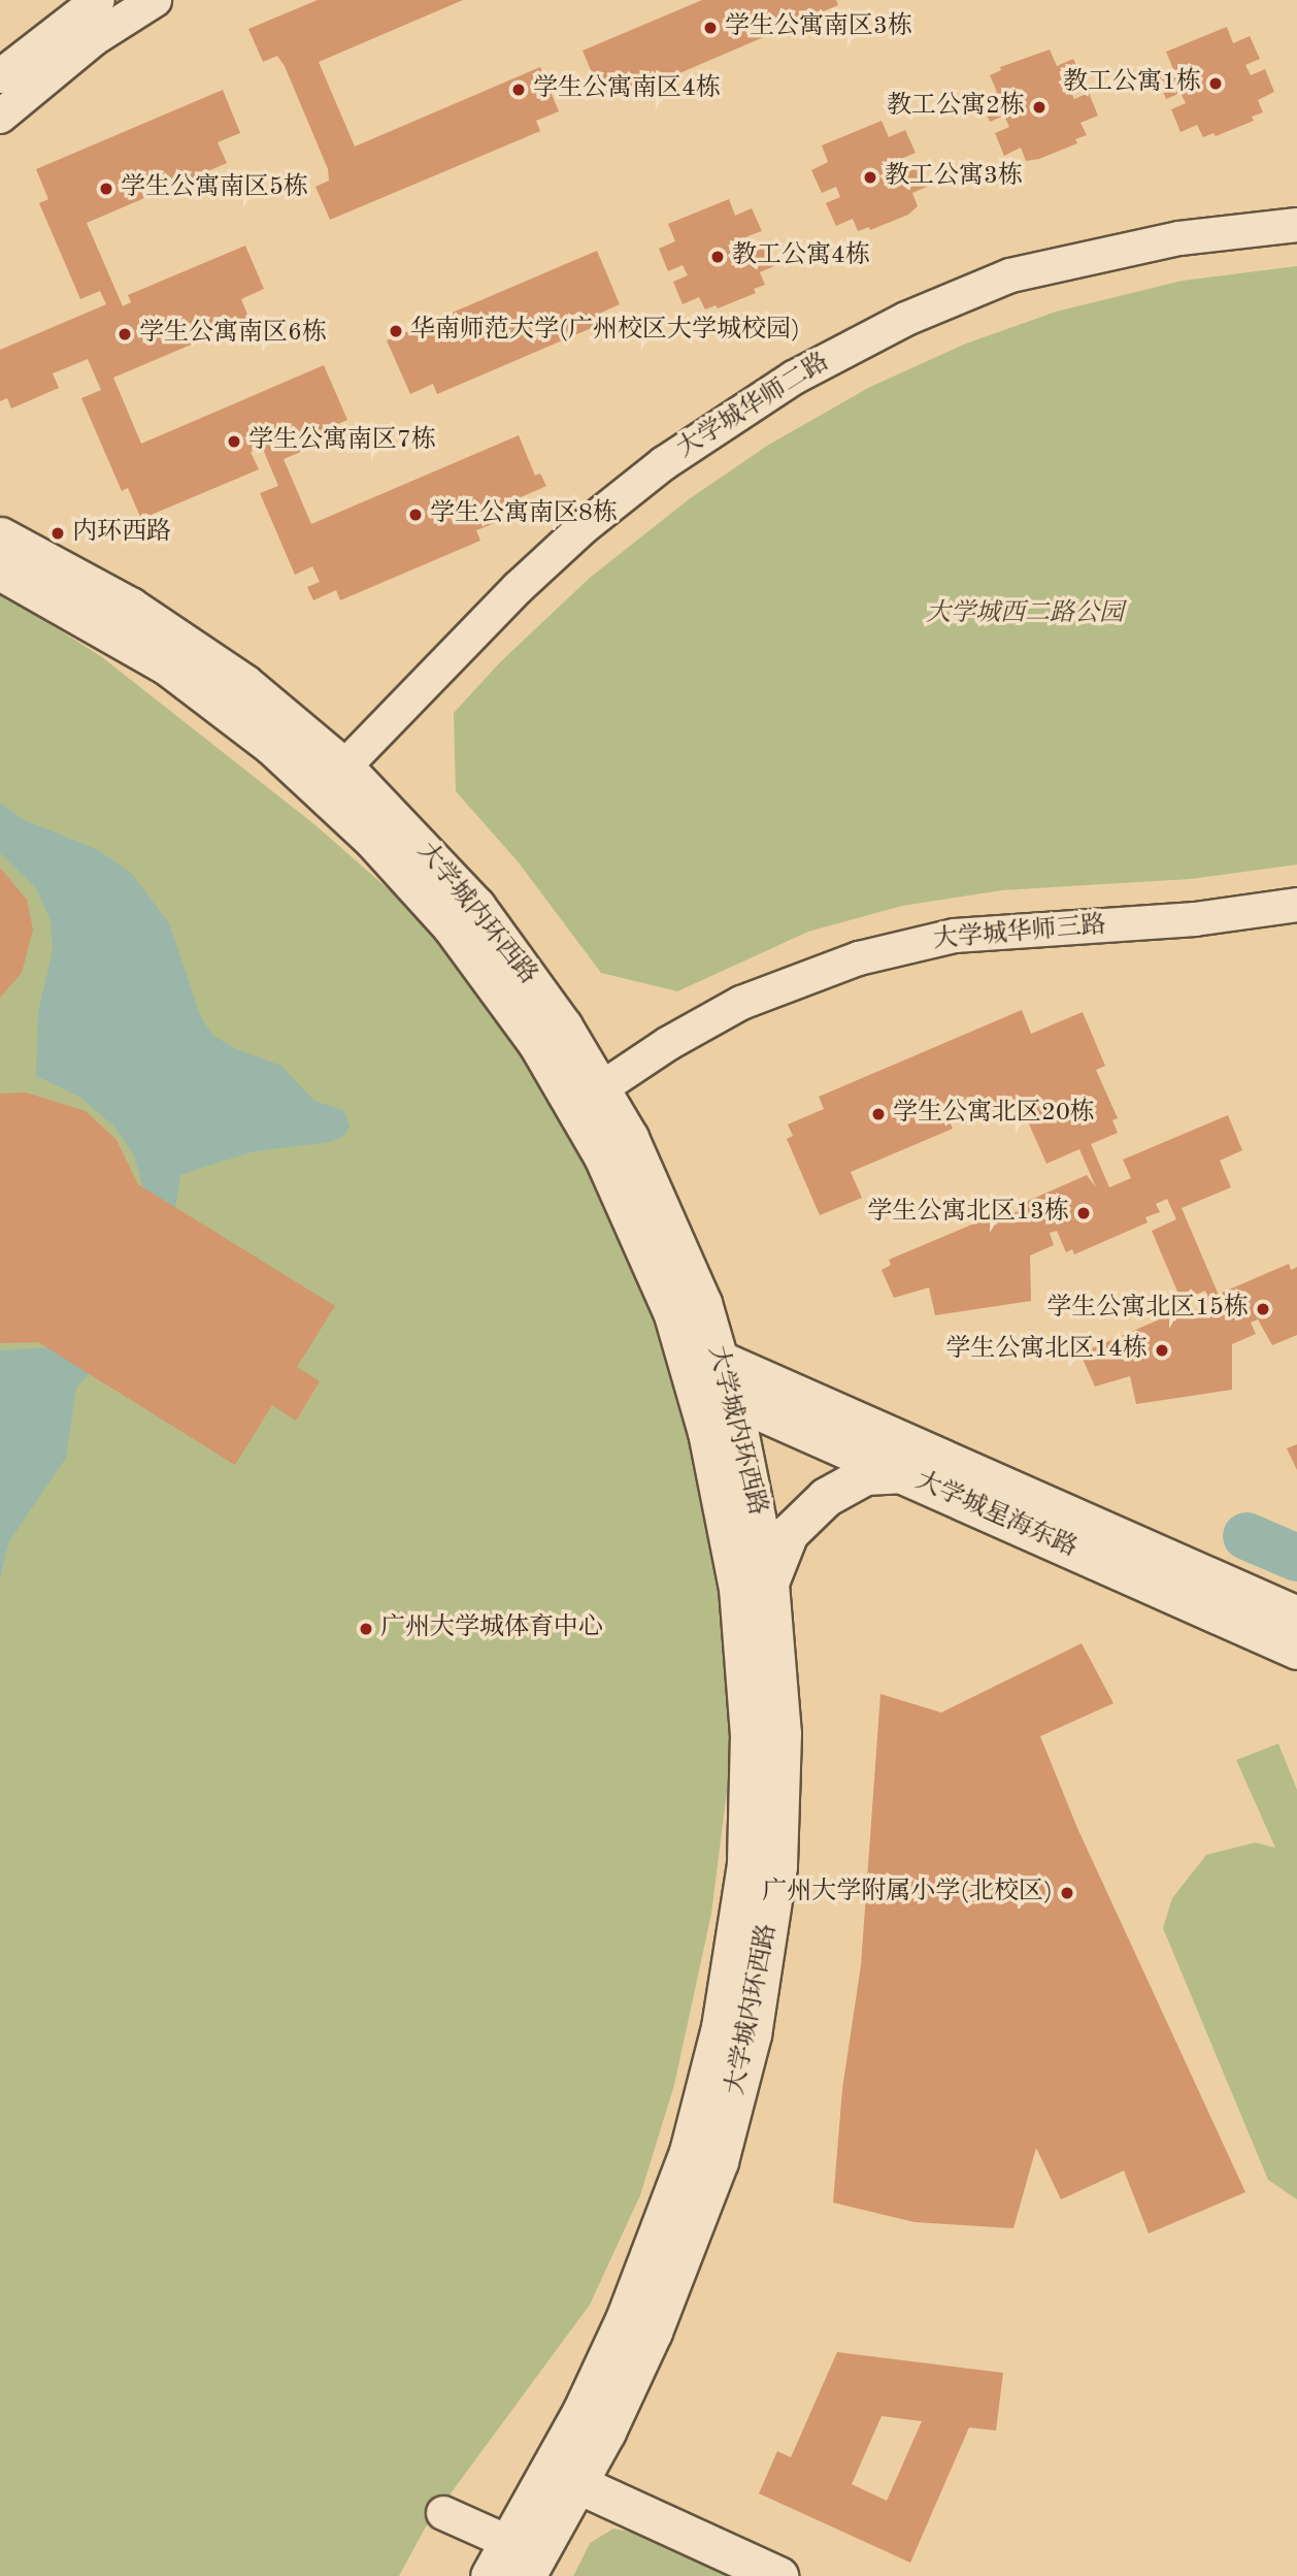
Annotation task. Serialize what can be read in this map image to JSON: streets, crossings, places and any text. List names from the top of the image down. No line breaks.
{"streets":{"main road":["大学城内环西路","大学城星海东路"],"street":["大学城华师二路","大学城华师三路"]},"crossings":[["大学城华师二路","大学城内环西路"],["大学城内环西路","大学城华师三路"],["大学城内环西路","大学城星海东路"]],"parks":["大学城西二路公园"],"places":["学生公寓南区3栋","教工公寓1栋","学生公寓南区4栋","教工公寓2栋","教工公寓3栋","学生公寓南区5栋","教工公寓4栋","华南师范大学(广州校区大学城校园)","学生公寓南区6栋","学生公寓南区7栋","学生公寓南区8栋","内环西路","学生公寓北区20栋","学生公寓北区13栋","学生公寓北区15栋","学生公寓北区14栋","广州大学城体育中心","广州大学附属小学(北校区)"]}
